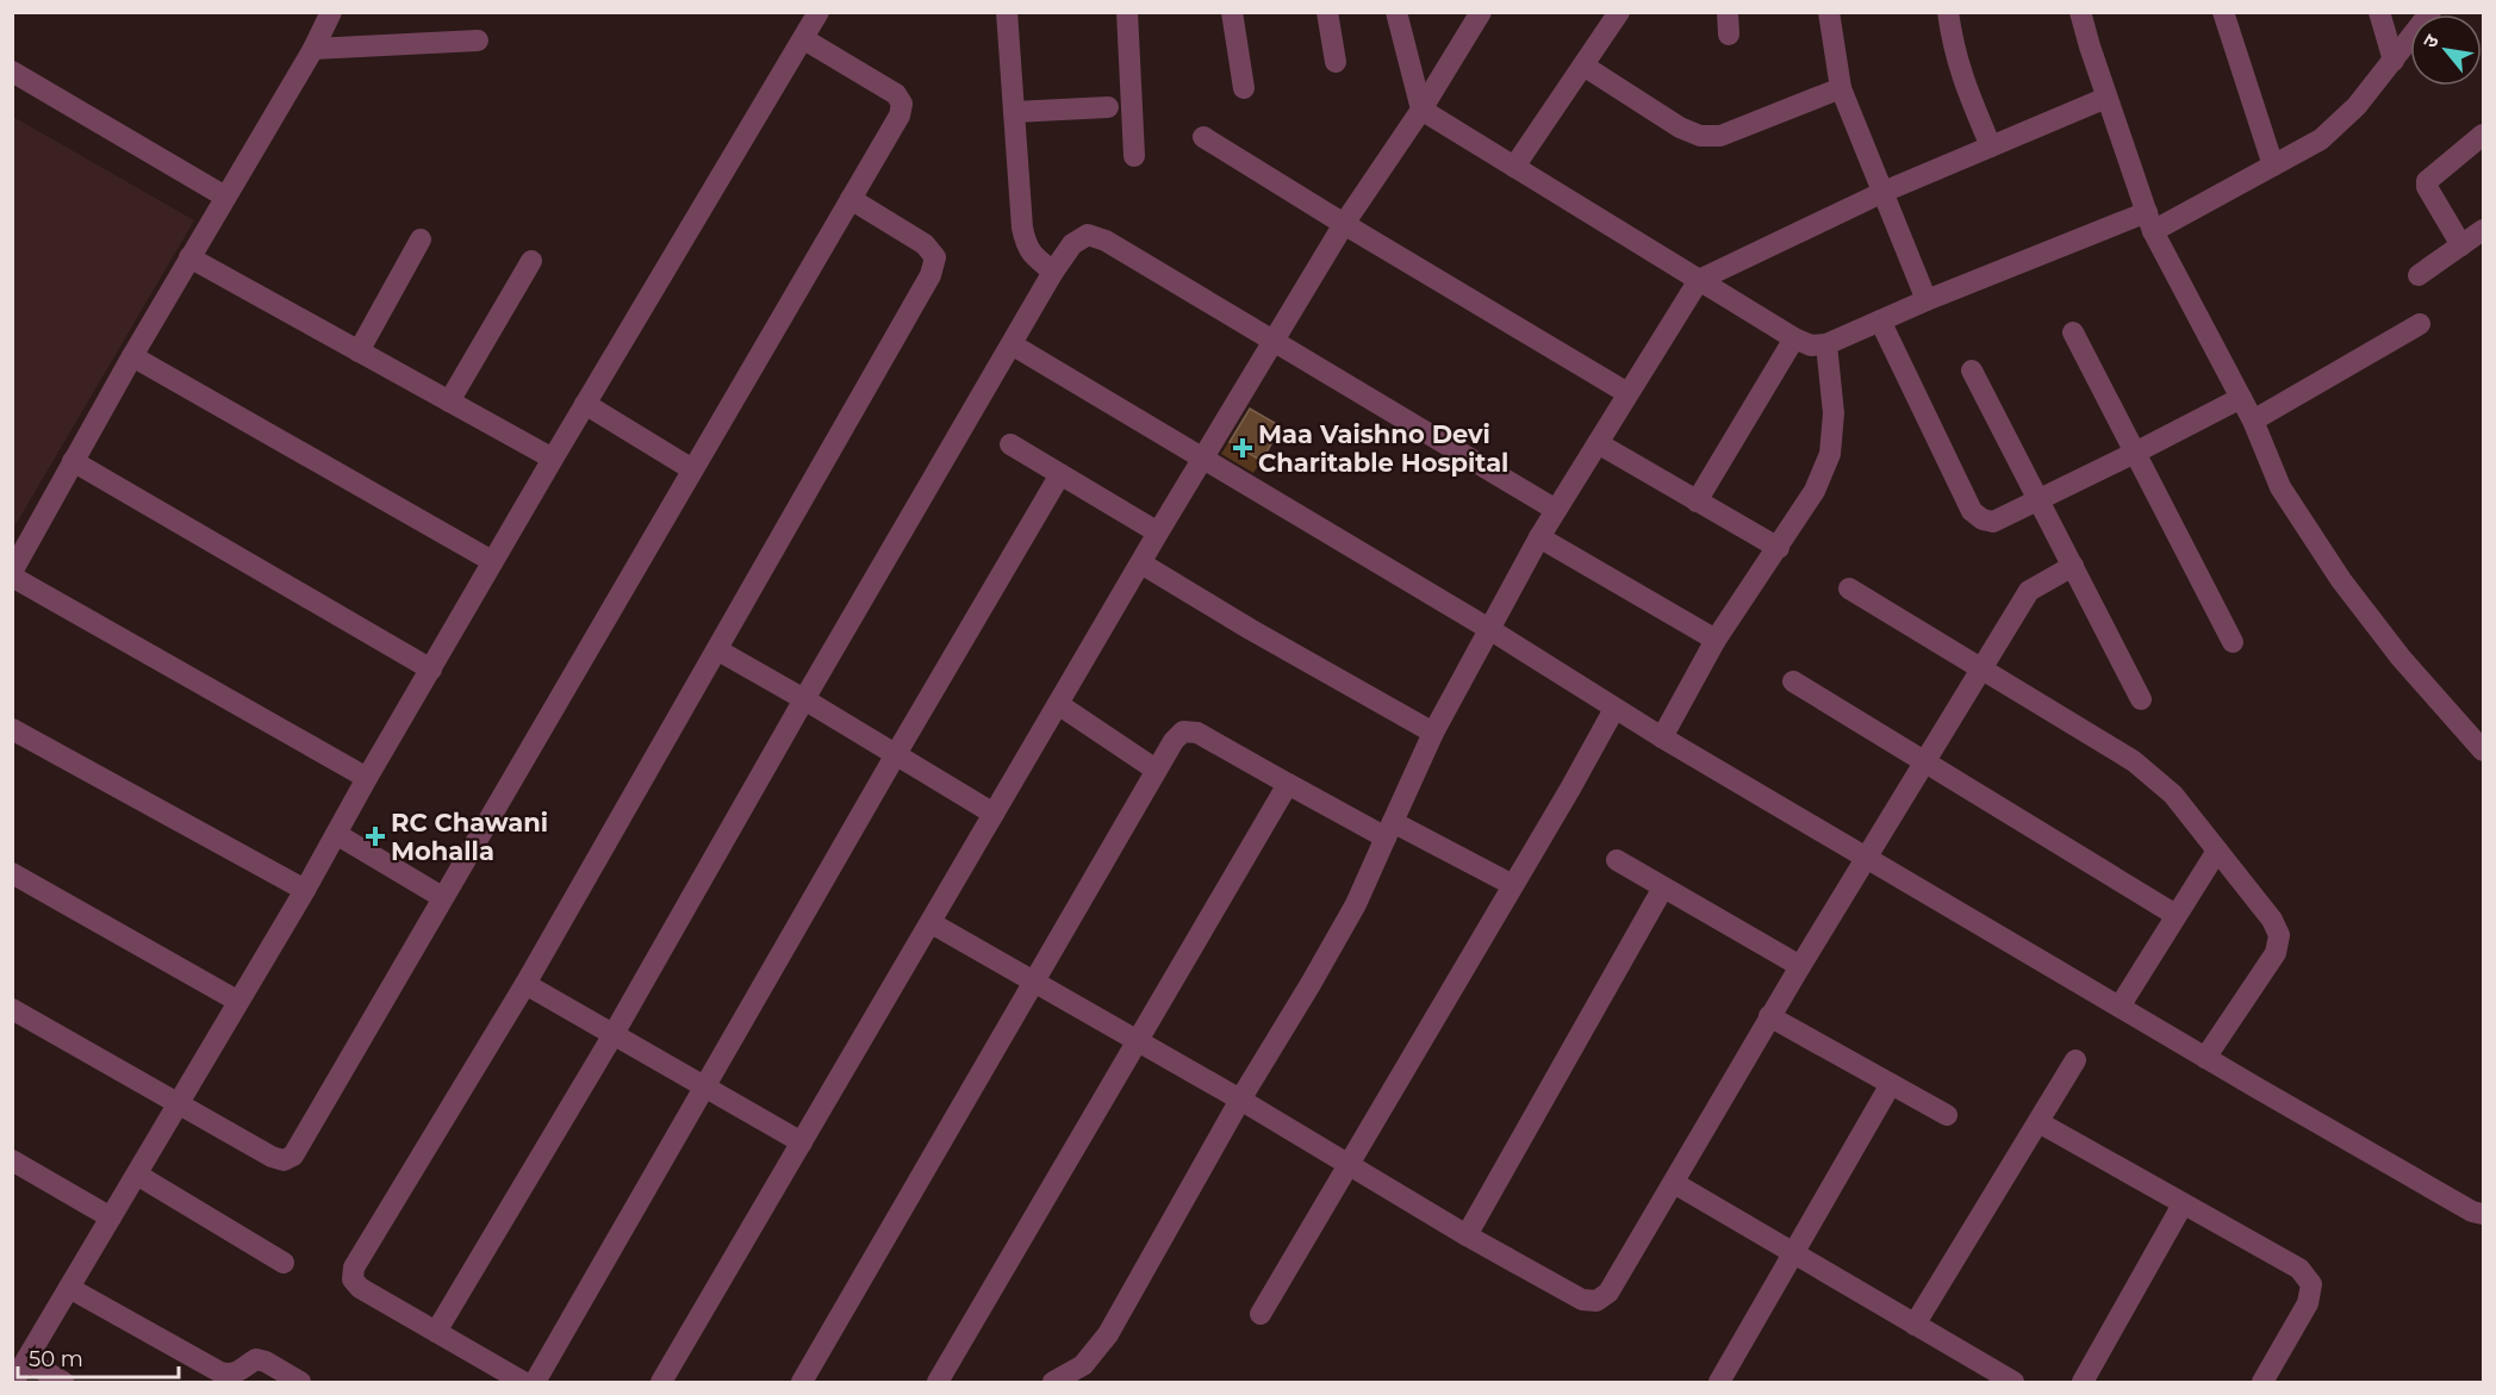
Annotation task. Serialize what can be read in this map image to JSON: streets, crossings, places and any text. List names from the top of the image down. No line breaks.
{"places":{"health":["Maa Vaishno Devi Charitable Hospital","RC Chawani Mohalla"]},"scale_bar":"50 m","north":"top left"}
